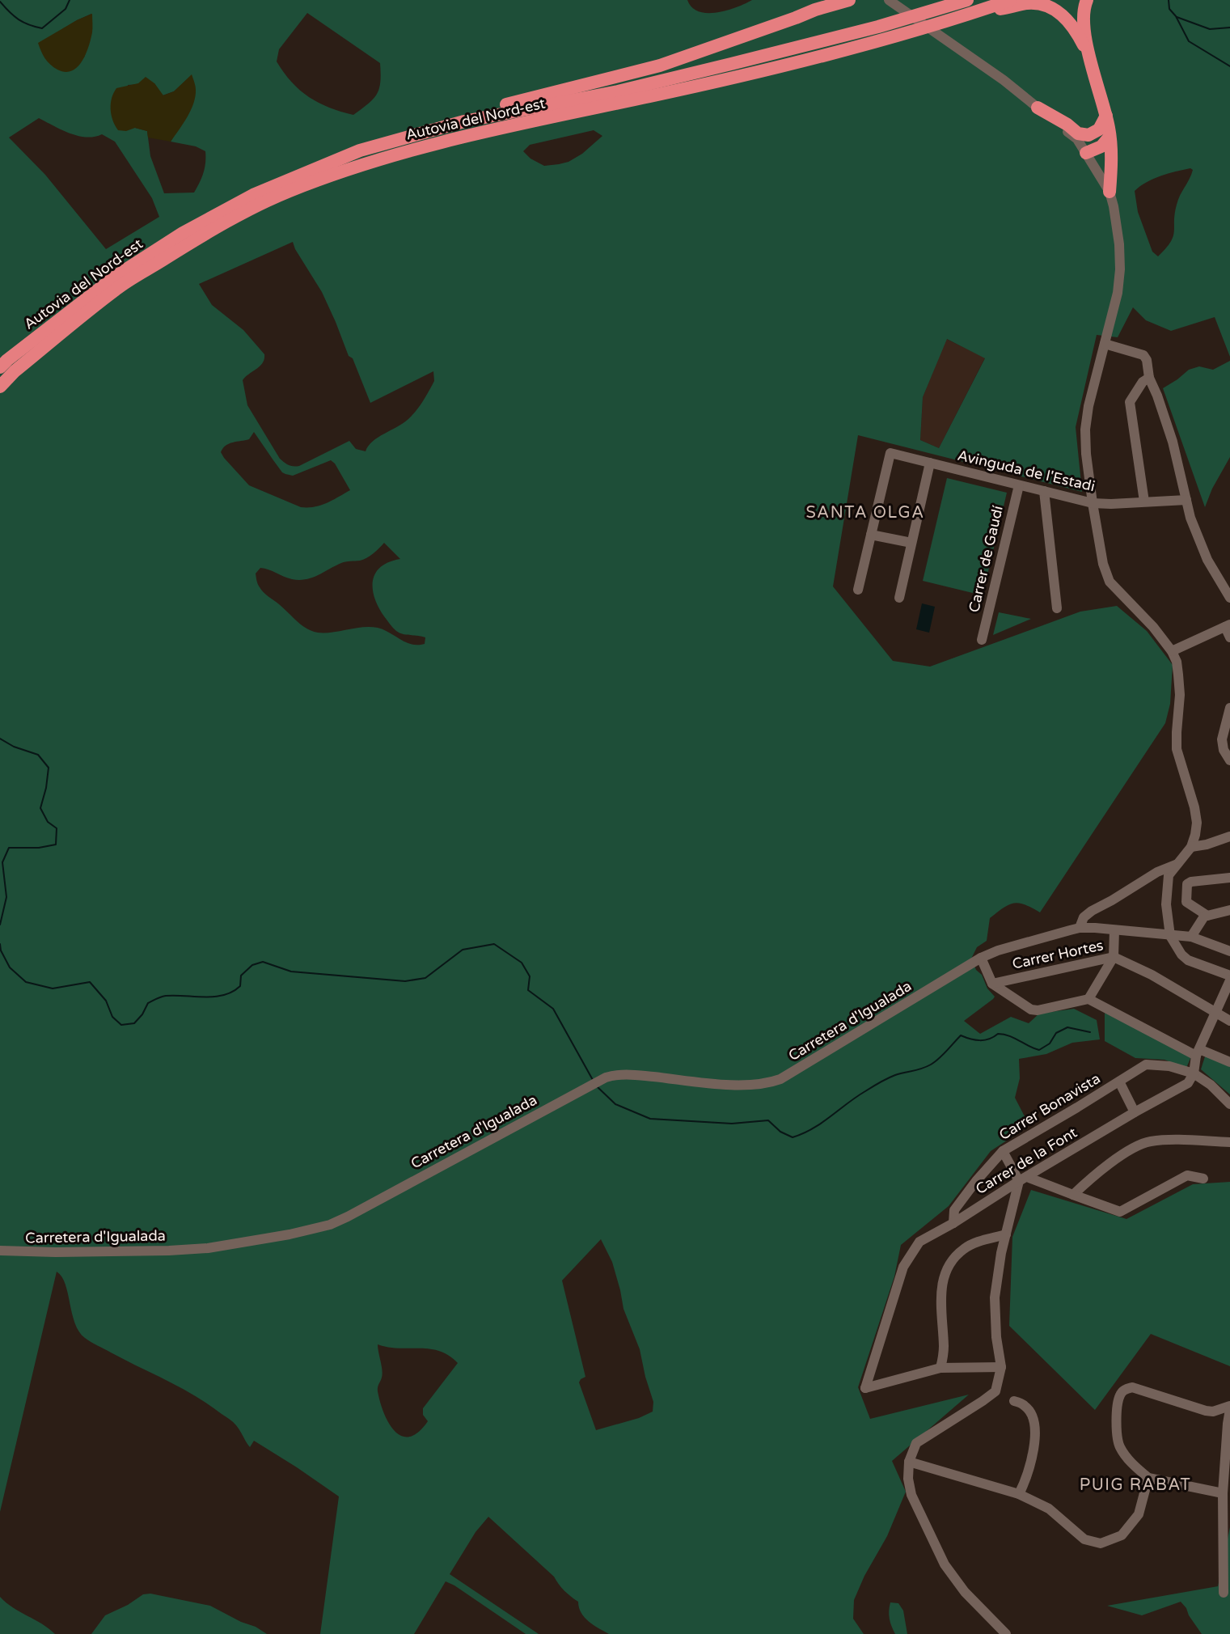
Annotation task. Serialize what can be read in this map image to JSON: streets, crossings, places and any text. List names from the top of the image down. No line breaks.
{"streets":{"highway":["Autovia del Nord-est"],"street":["Avinguda de l'Estadi","Carrer de Gaudí","Carrer Hortes","Carretera d'Igualada","Carrer Bonavista","Carrer de la Font"]},"crossings":[["Avinguda de l'Estadi","Carrer de Gaudí"],["Carrer Bonavista","Carrer de la Font"]],"districts":["SANTA OLGA","PUIG RABAT"]}
